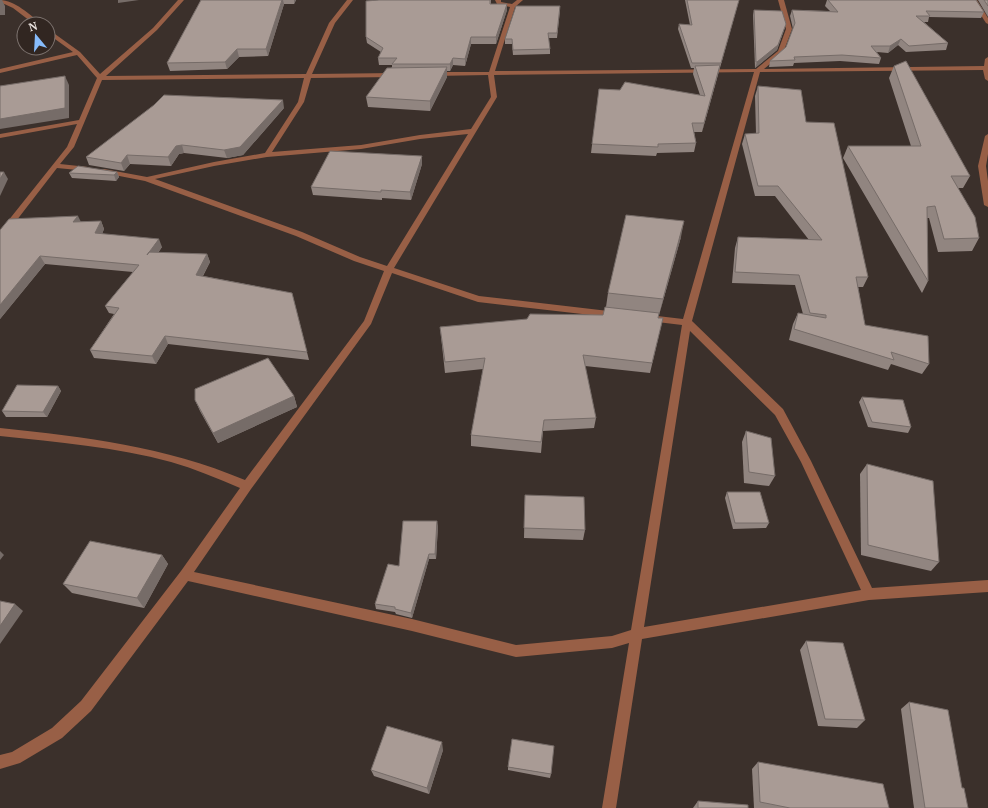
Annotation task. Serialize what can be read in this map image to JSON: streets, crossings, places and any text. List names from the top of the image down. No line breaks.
{"north":"top"}
